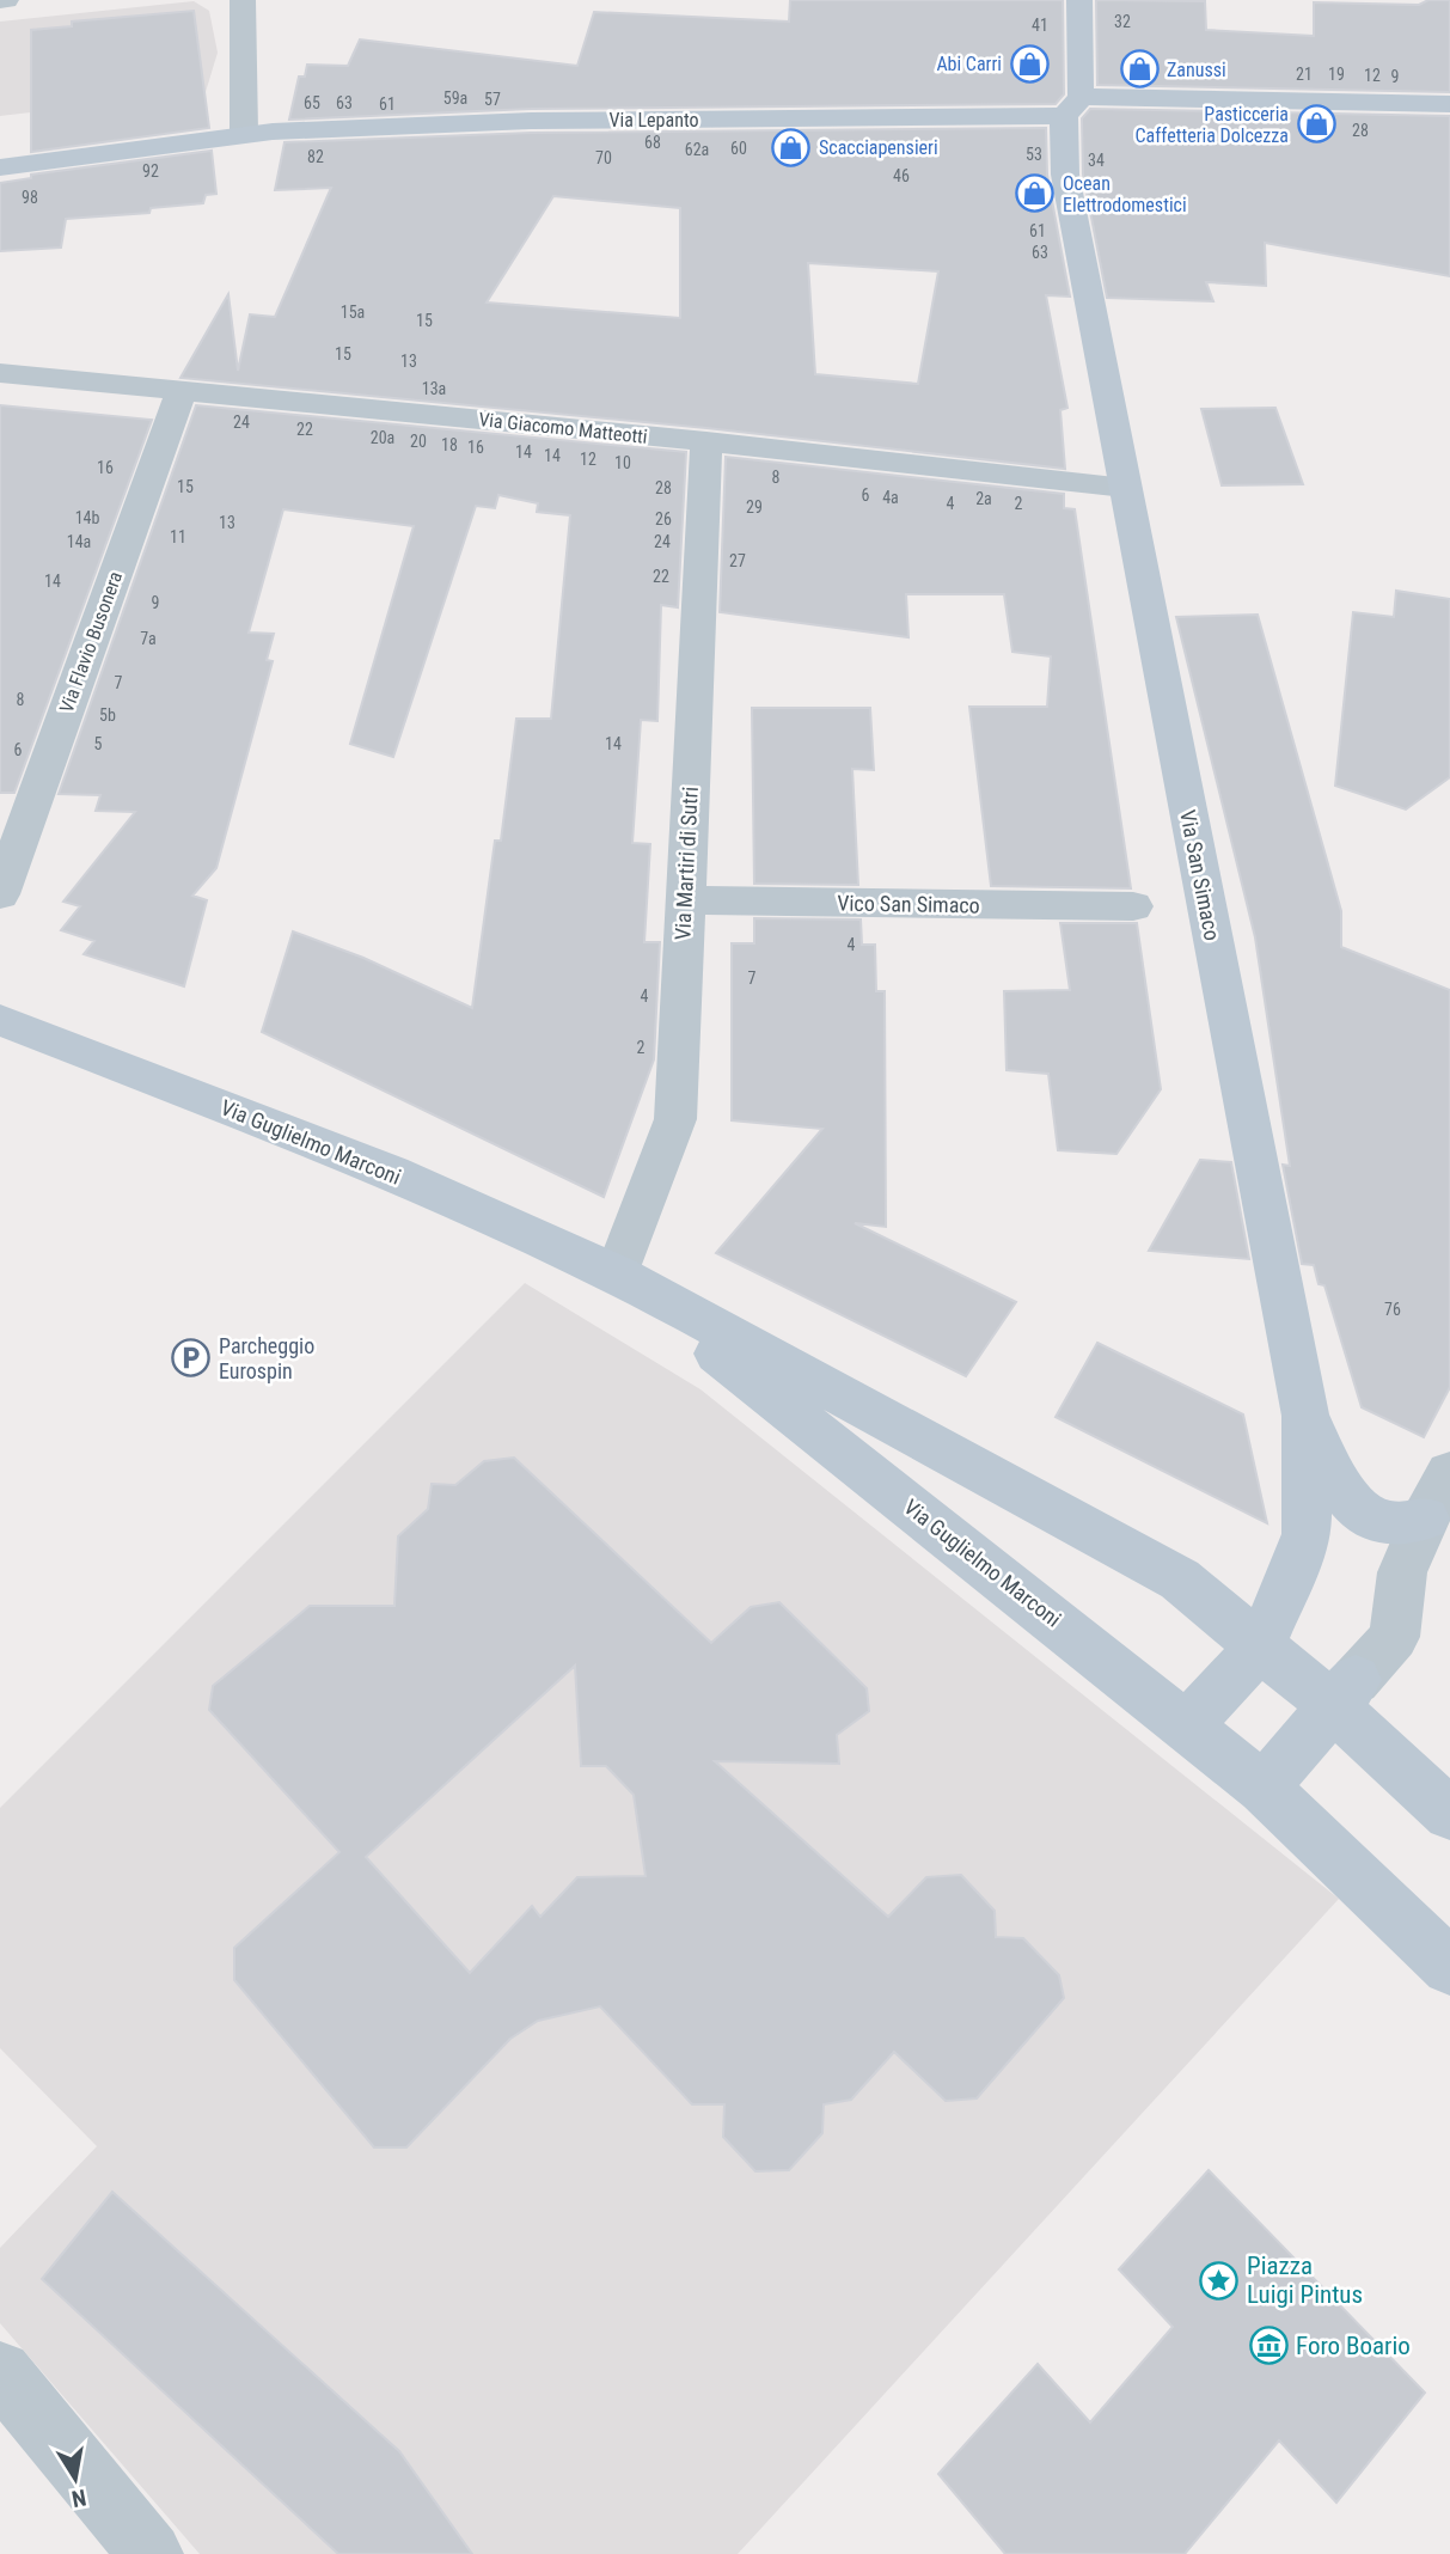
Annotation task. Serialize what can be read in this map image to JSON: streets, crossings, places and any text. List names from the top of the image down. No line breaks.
{"streets":{"street":["Via Lepanto","Via Giacomo Matteotti","Via Flavio Busonera","Via Martiri di Sutri","Via San Simaco","Vico San Simaco","Via Guglielmo Marconi"]},"crossings":[["Via Lepanto","Via San Simaco"],["Via Giacomo Matteotti","Via Flavio Busonera"],["Via Giacomo Matteotti","Via Martiri di Sutri"],["Via Giacomo Matteotti","Via San Simaco"],["Via Martiri di Sutri","Vico San Simaco"],["Via Martiri di Sutri","Via Guglielmo Marconi"],["Via San Simaco","Via Guglielmo Marconi"]],"places":{"shop":["Abi Carri","Zanussi","Pasticceria Caffetteria Dolcezza","Scacciapensieri","Ocean Elettrodomestici"],"parking":["Parcheggio Eurospin"],"place":["Piazza Luigi Pintus"],"museum":["Foro Boario"]},"house_numbers":["32","41","21","19","12","9","59a","57","65","63","61","28","68","60","62a","53","82","70","34","92","46","98","61","63","15a","15","15","13","13a","24","22","20a","20","18","16","14","14","12","10","16","8","15","28","6","4a","2a","4","2","29","14b","26","13","11","14a","24","27","22","14","9","7a","7","8","5b","5","14","6","4","7","4","2","76"],"north":"bottom"}
